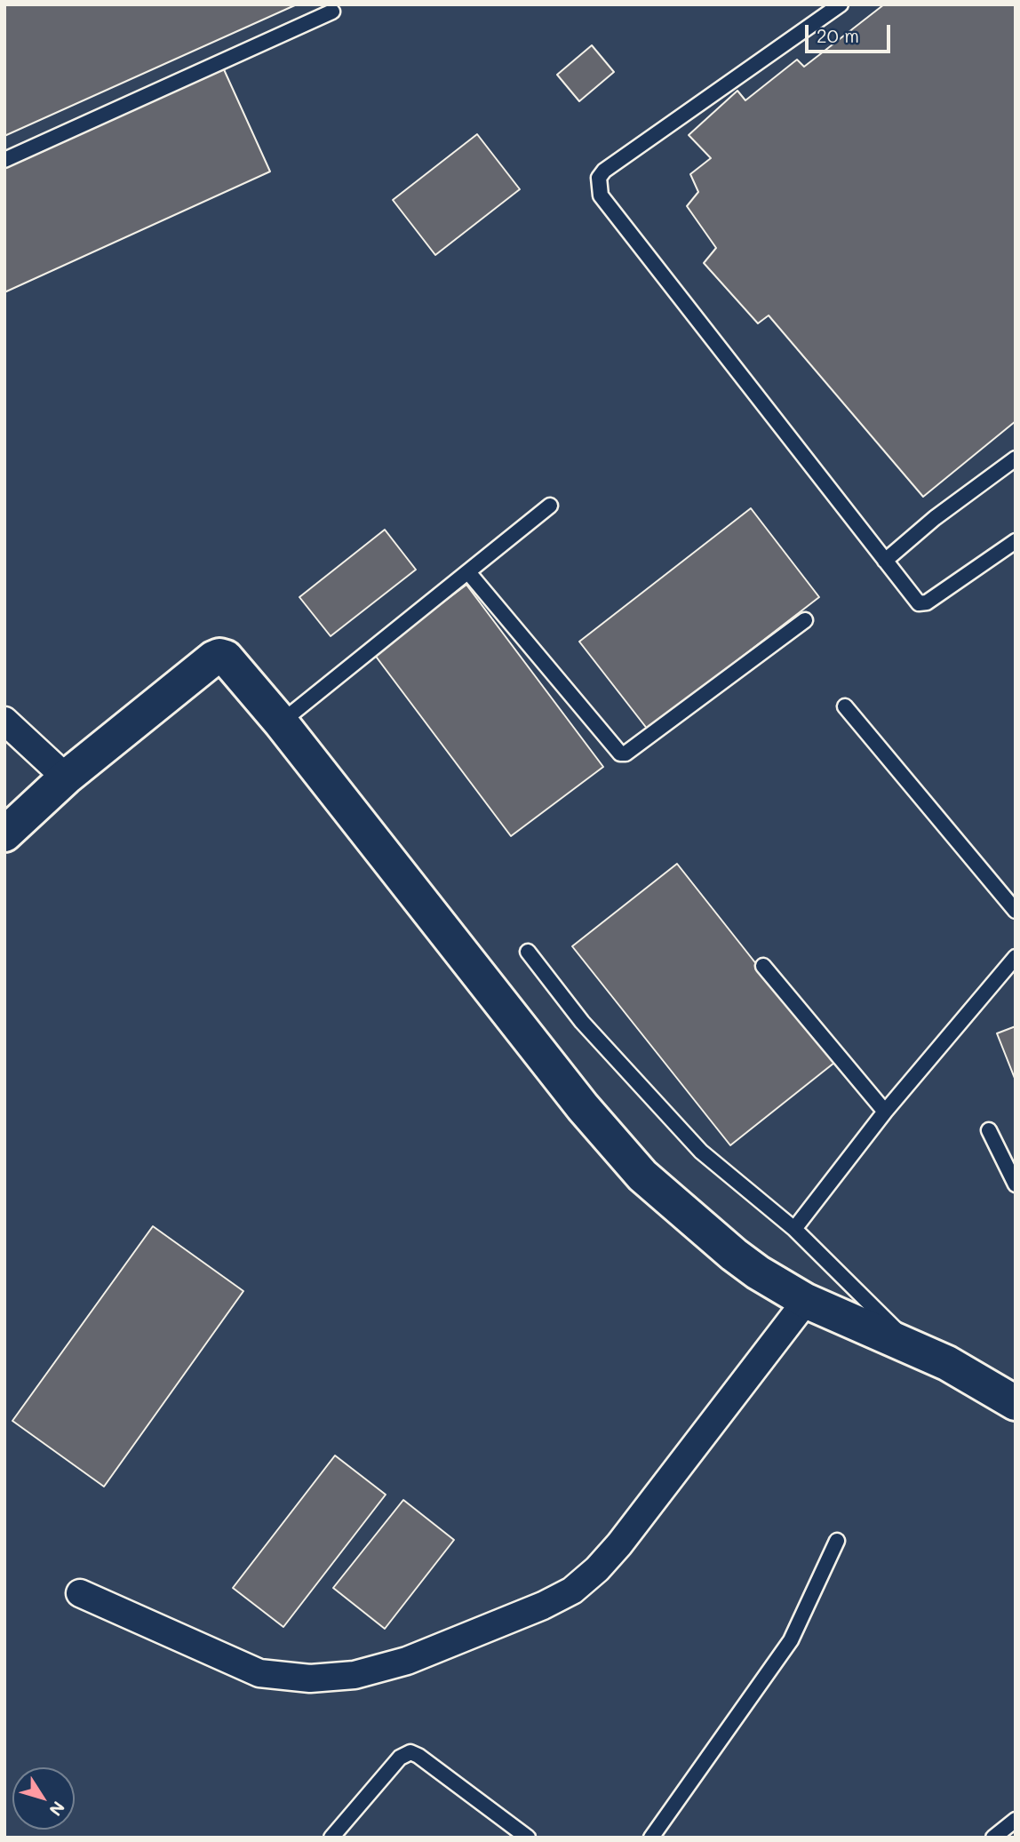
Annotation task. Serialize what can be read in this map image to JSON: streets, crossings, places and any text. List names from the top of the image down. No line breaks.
{"scale_bar":"20 m","north":"bottom right"}
